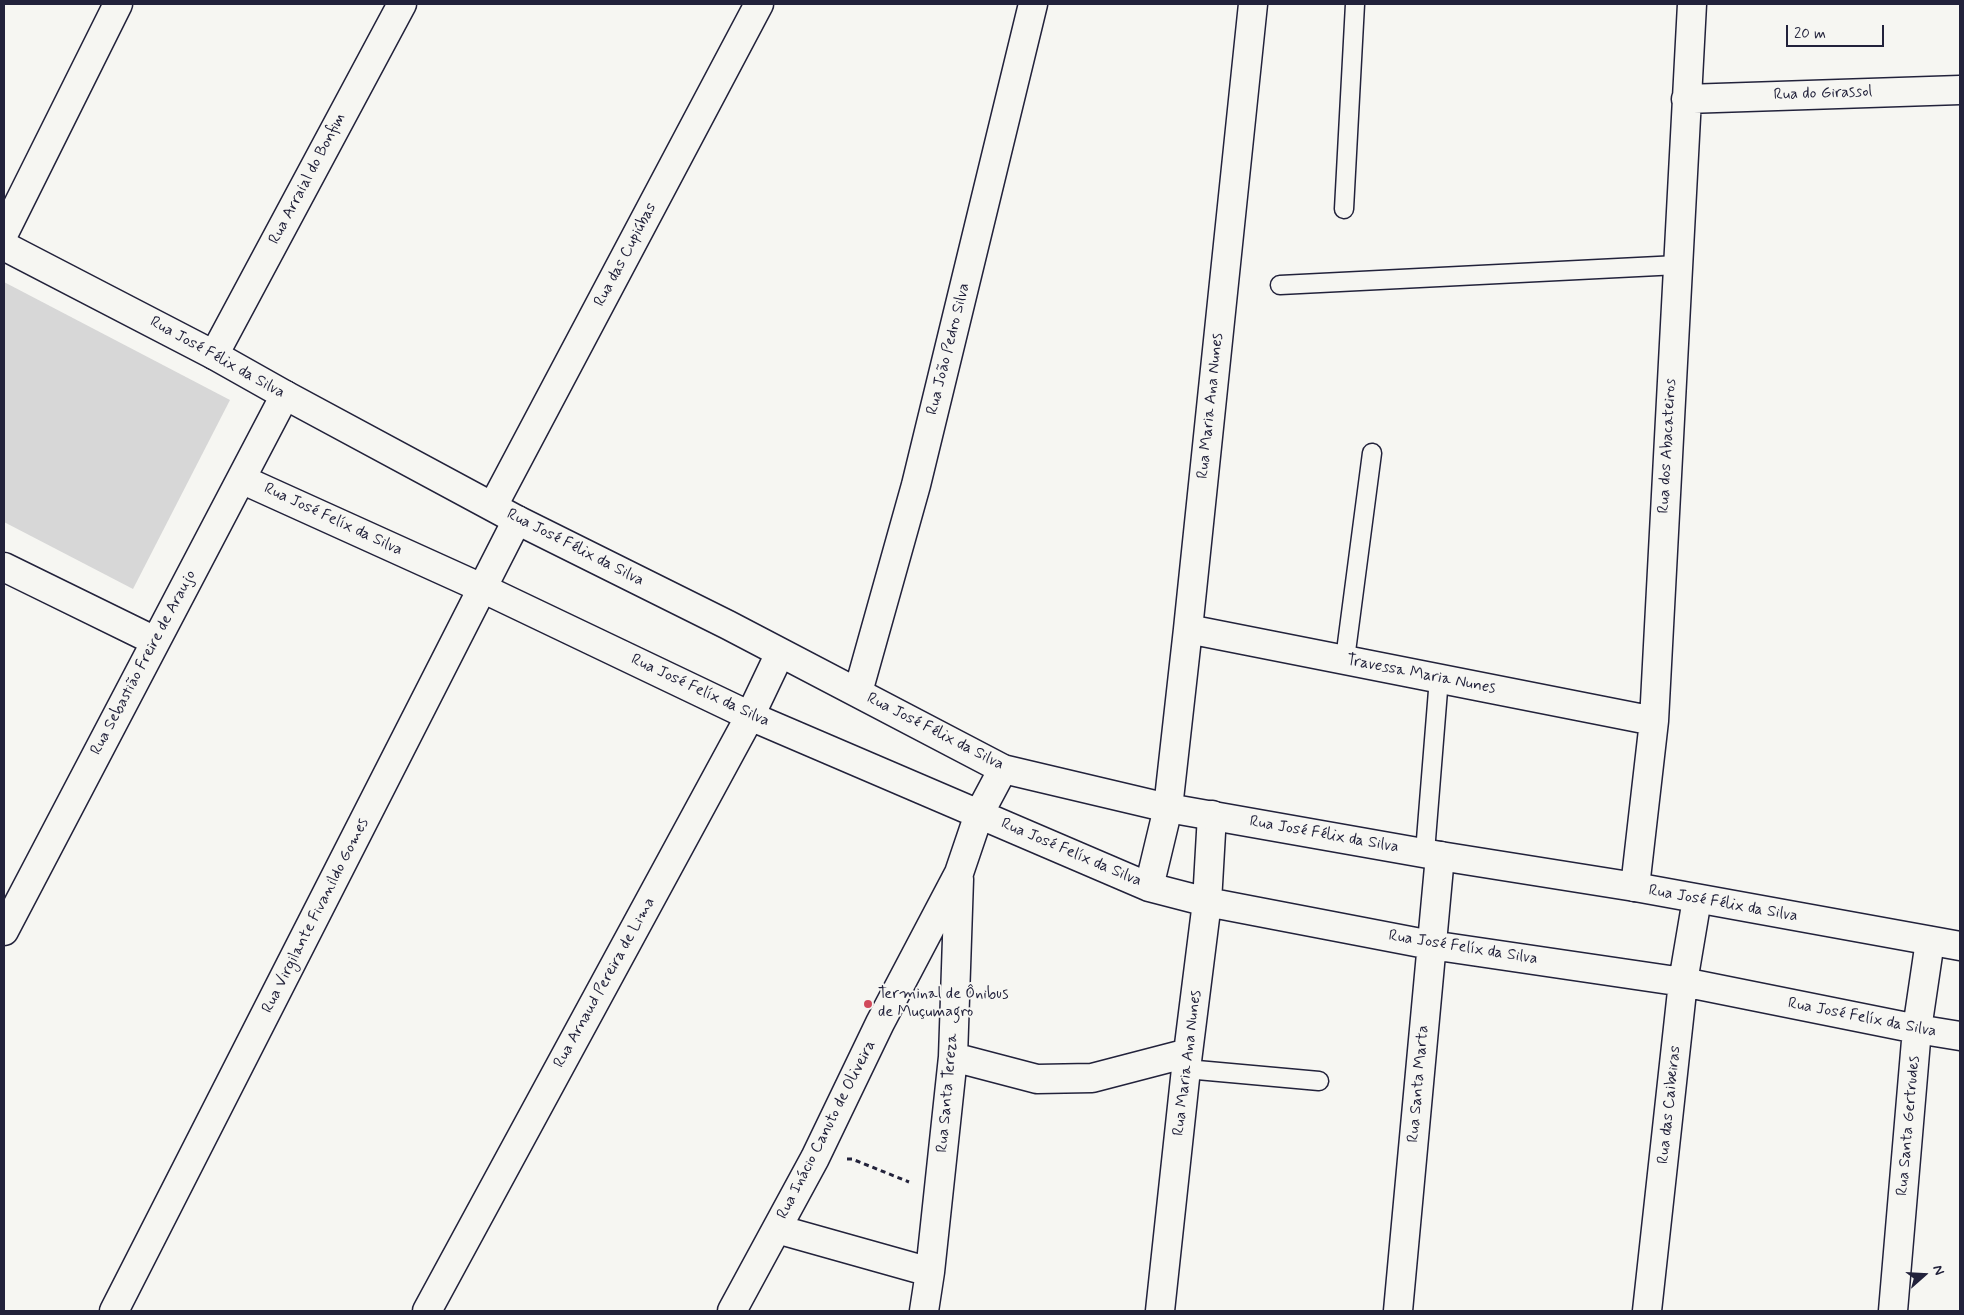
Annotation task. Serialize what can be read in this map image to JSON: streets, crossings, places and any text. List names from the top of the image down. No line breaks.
{"streets":{"street":["Rua do Girassol","Rua Arraial do Bonfim","Rua das Cupiúbas","Rua João Pedro Silva","Rua José Félix da Silva","Rua Maria Ana Nunes","Rua dos Abacateiros","Rua José Felíx da Silva","Rua Sebastião Freire de Araujo","Travessa Maria Nunes","Rua Virgilante Fivanildo Gomes","Rua Arnaud Pereira de Lima","Rua Santa Marta","Rua Santa Tereza","Rua das Caibeiras","Rua Santa Gertrudes","Rua Inácio Canuto de Oliveira"]},"crossings":[["Rua do Girassol","Rua dos Abacateiros"],["Rua Arraial do Bonfim","Rua José Félix da Silva"],["Rua das Cupiúbas","Rua José Félix da Silva"],["Rua João Pedro Silva","Rua José Félix da Silva"],["Rua José Félix da Silva","Rua Maria Ana Nunes"],["Rua José Félix da Silva","Rua dos Abacateiros"],["Rua José Félix da Silva","Rua Sebastião Freire de Araujo"],["Rua José Félix da Silva","Rua Virgilante Fivanildo Gomes"],["Rua José Félix da Silva","Rua Arnaud Pereira de Lima"],["Rua José Félix da Silva","Rua Santa Marta"],["Rua José Félix da Silva","Rua das Caibeiras"],["Rua José Félix da Silva","Rua Santa Gertrudes"],["Rua José Félix da Silva","Rua Inácio Canuto de Oliveira"],["Rua Maria Ana Nunes","Rua José Felíx da Silva"],["Rua Maria Ana Nunes","Travessa Maria Nunes"],["Rua dos Abacateiros","Travessa Maria Nunes"],["Rua José Felíx da Silva","Rua Sebastião Freire de Araujo"],["Rua José Felíx da Silva","Rua Virgilante Fivanildo Gomes"],["Rua José Felíx da Silva","Rua Arnaud Pereira de Lima"],["Rua José Felíx da Silva","Rua Santa Marta"],["Rua José Felíx da Silva","Rua das Caibeiras"],["Rua José Felíx da Silva","Rua Santa Gertrudes"],["Rua José Felíx da Silva","Rua Inácio Canuto de Oliveira"],["Rua Santa Tereza","Rua Inácio Canuto de Oliveira"]],"places":["Terminal de Ônibus de Muçumagro"],"scale_bar":"20 m","north":"right"}
